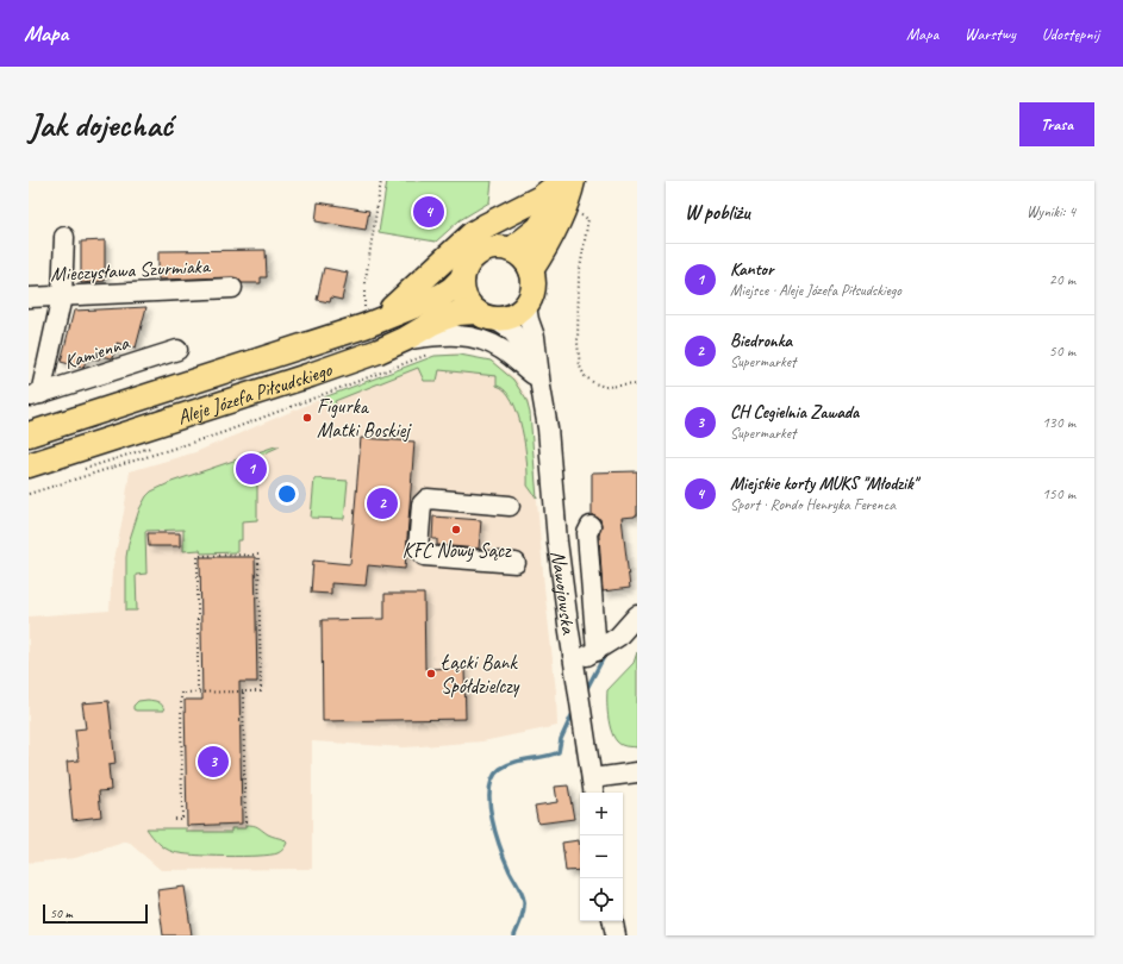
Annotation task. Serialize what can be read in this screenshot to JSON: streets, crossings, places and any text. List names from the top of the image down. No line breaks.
{"streets":{"main road":["Aleje Józefa Piłsudskiego"],"street":["Mieczysława Szurmiaka","Kamienna","Nawojowska"]},"crossings":[["Aleje Józefa Piłsudskiego","Nawojowska"]],"places":["Figurka Matki Boskiej","KFC Nowy Sącz","Łącki Bank Spółdzielczy"],"scale_bar":"50 m","page":{"header":"Mapa","nav":["Mapa","Warstwy","Udostępnij"],"buttons":"Trasa","title":"Jak dojechać","heading":["W pobliżu","Wyniki: 4"],"pins":["4","1","2","3"],"list":[{"mark":"1","name":"Kantor","note":"Miejsce · Aleje Józefa Piłsudskiego","value":"20 m"},{"mark":"2","name":"Biedronka","note":"Supermarket","value":"50 m"},{"mark":"3","name":"CH Cegielnia Zawada","note":"Supermarket","value":"130 m"},{"mark":"4","name":"Miejskie korty MUKS \"Młodzik\"","note":"Sport · Rondo Henryka Ferenca","value":"150 m"}],"map_buttons":["+","−"],"scale":"50 m"}}
